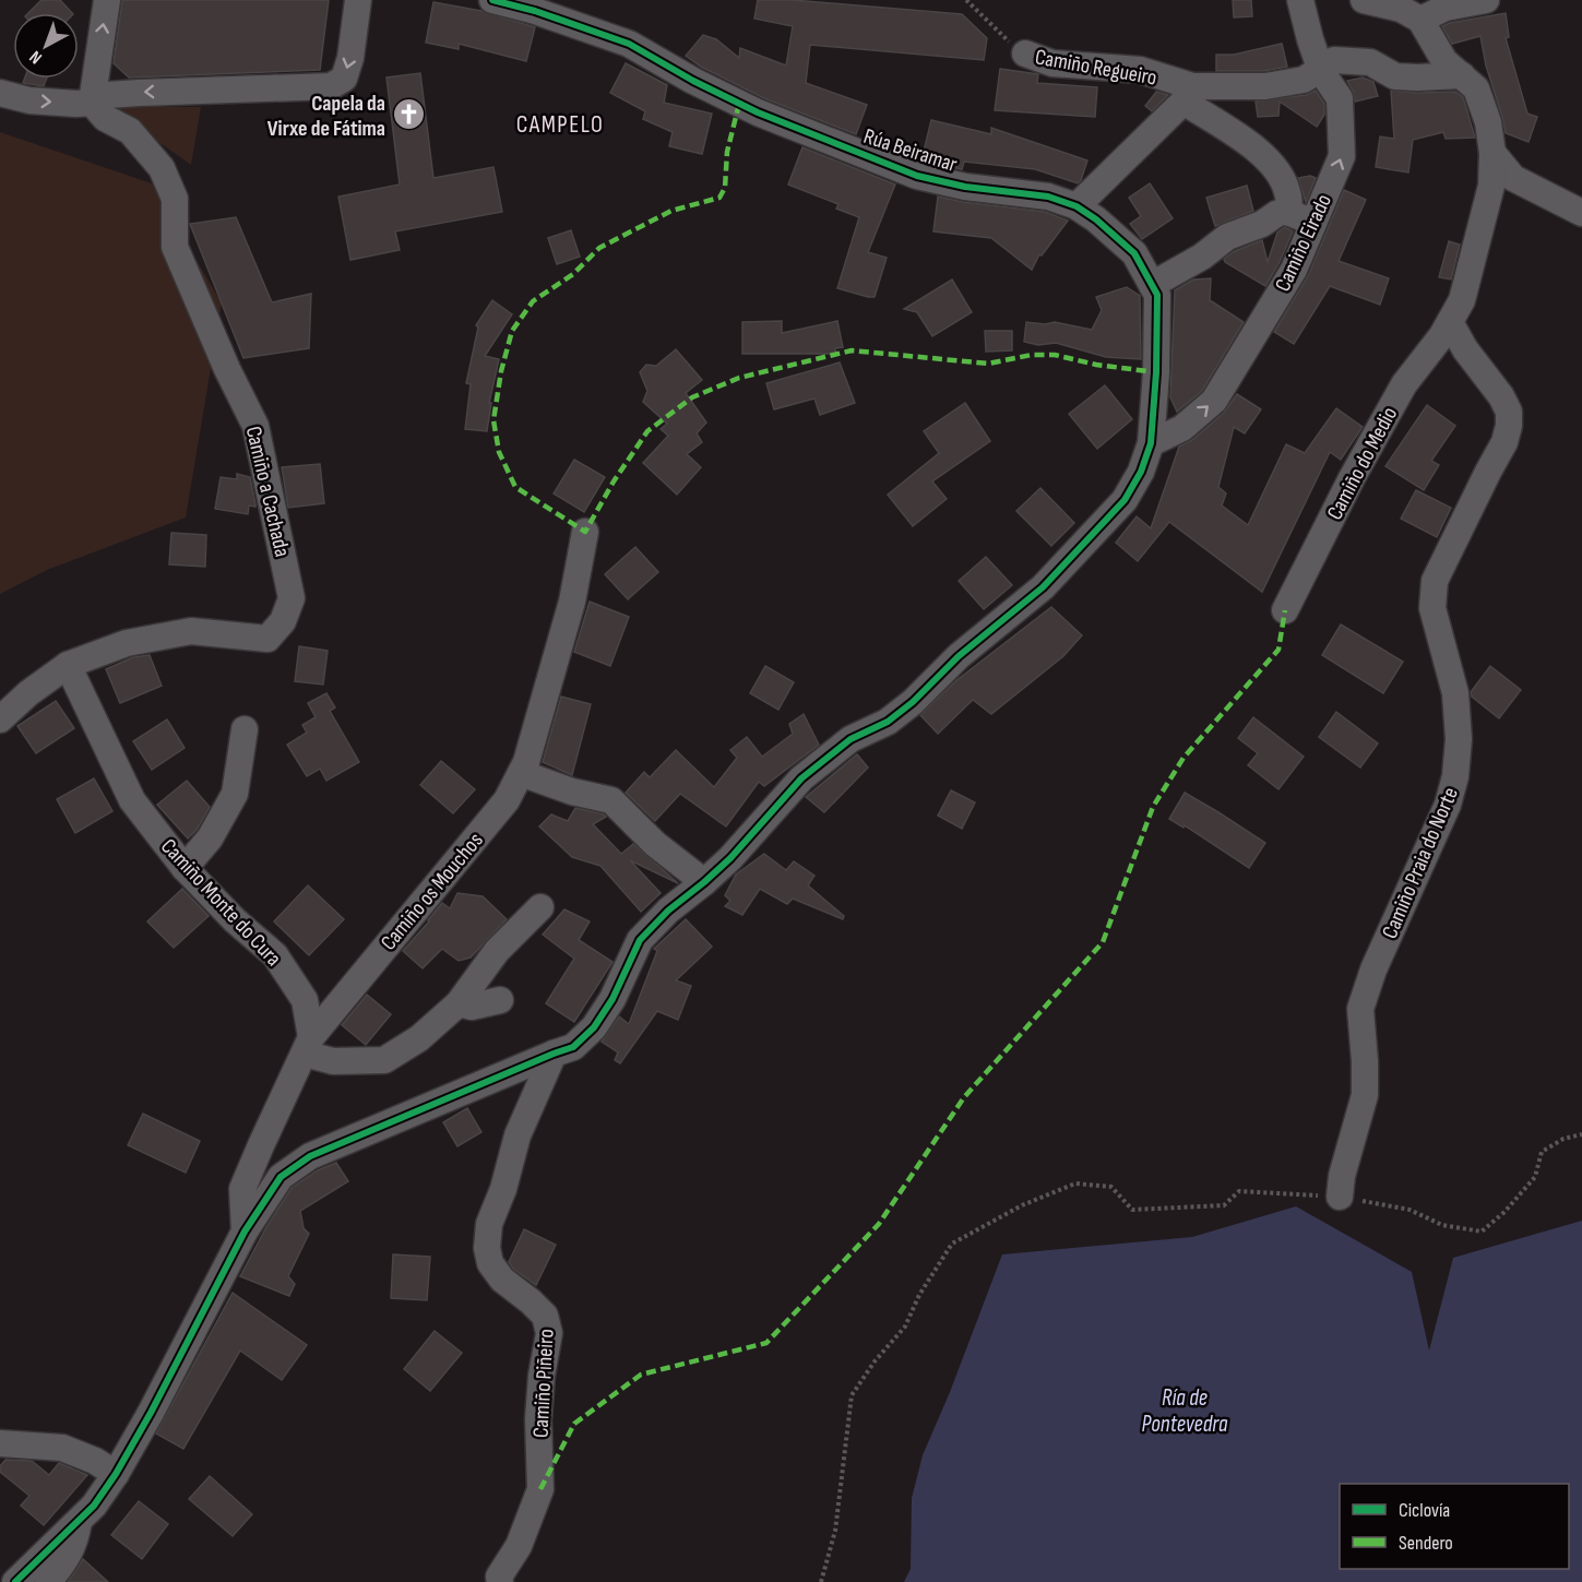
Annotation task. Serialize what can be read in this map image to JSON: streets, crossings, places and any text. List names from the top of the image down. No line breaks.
{"streets":{"street":["Camiño Regueiro","Rúa Beiramar","Camiño Eirado","Camiño do Medio","Camiño a Cachada","Camiño Praia do Norte","Camiño os Mouchos","Camiño Monte do Cura","Camiño Piñeiro"]},"crossings":[["Camiño Regueiro","Camiño Eirado"],["Camiño Regueiro","Camiño do Medio"],["Rúa Beiramar","Camiño Eirado"],["Rúa Beiramar","Camiño os Mouchos"],["Rúa Beiramar","Camiño Piñeiro"],["Camiño do Medio","Camiño Praia do Norte"],["Camiño a Cachada","Camiño Monte do Cura"],["Camiño os Mouchos","Camiño Monte do Cura"]],"one_way":["Camiño Eirado"],"districts":["CAMPELO"],"water":["Ría de Pontevedra"],"places":{"church":["Capela da Virxe de Fátima"]},"legend":["Ciclovía","Sendero"],"north":"bottom left"}
